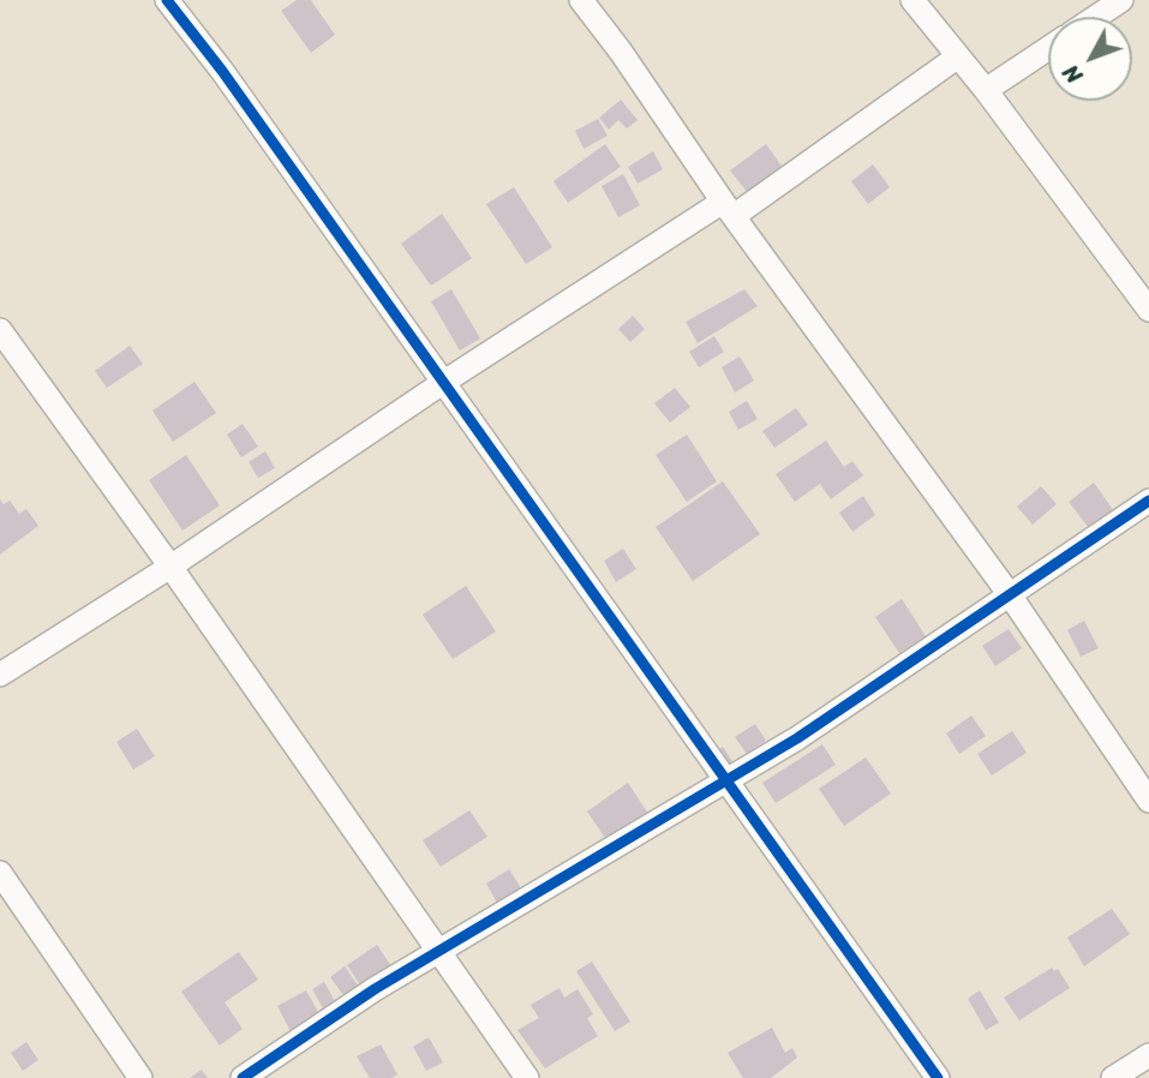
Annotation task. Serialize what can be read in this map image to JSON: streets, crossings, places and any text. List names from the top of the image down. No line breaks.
{"north":"bottom left"}
